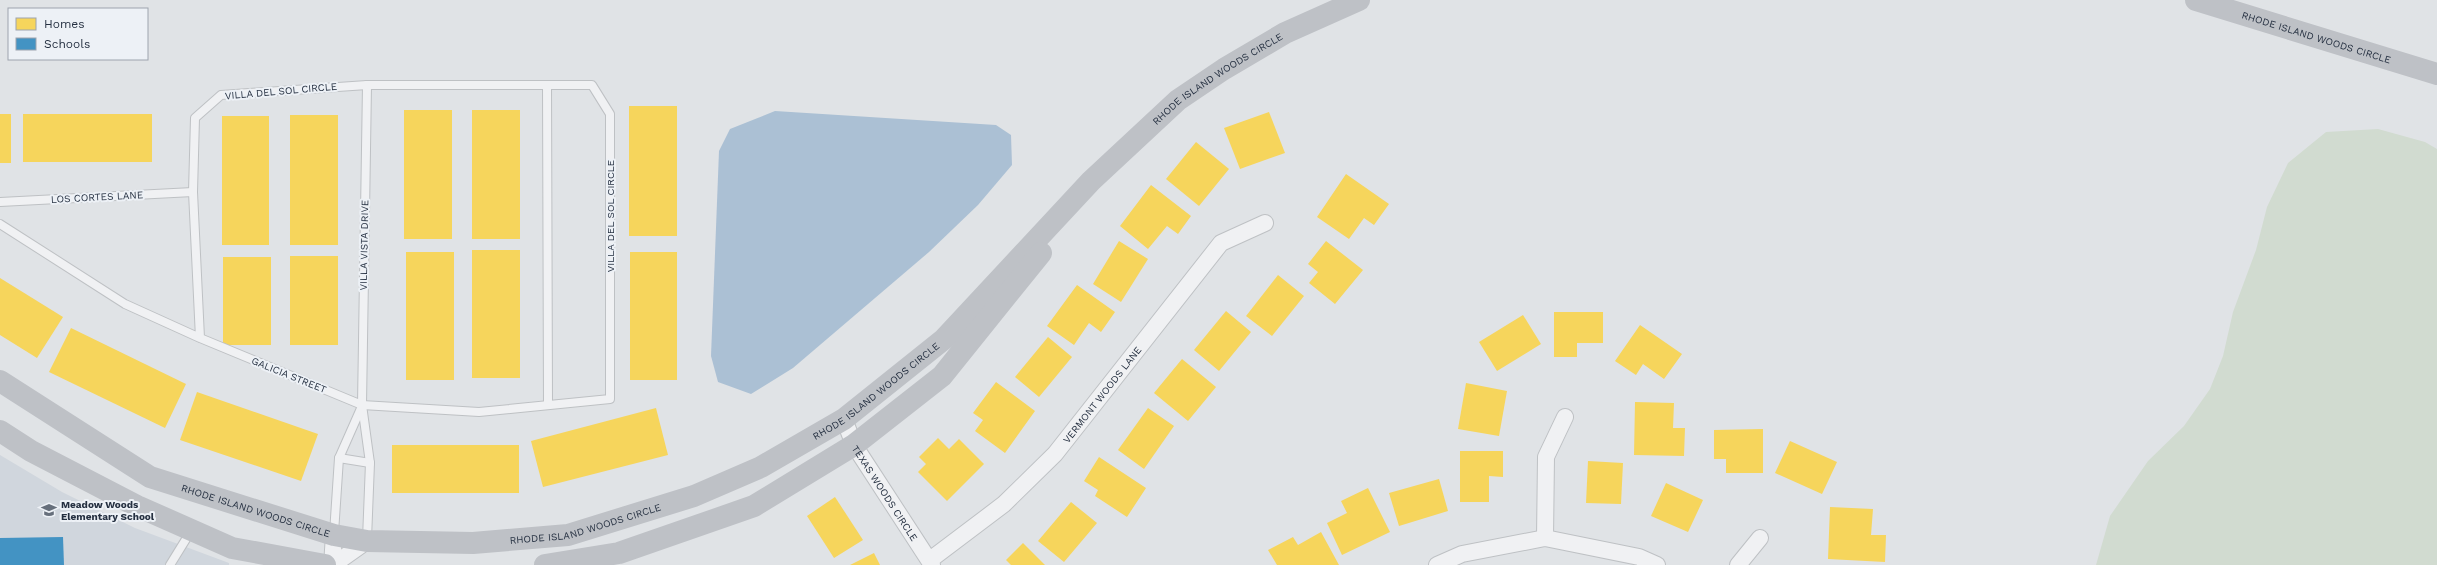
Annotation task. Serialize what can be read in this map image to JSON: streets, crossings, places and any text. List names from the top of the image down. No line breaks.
{"streets":{"street":["RHODE ISLAND WOODS CIRCLE","VERMONT WOODS LANE","TEXAS WOODS CIRCLE"],"lane":["VILLA DEL SOL CIRCLE","LOS CORTES LANE","VILLA VISTA DRIVE","GALICIA STREET"]},"crossings":[["RHODE ISLAND WOODS CIRCLE","VILLA VISTA DRIVE"],["RHODE ISLAND WOODS CIRCLE","TEXAS WOODS CIRCLE"],["VILLA DEL SOL CIRCLE","LOS CORTES LANE"],["VILLA DEL SOL CIRCLE","VILLA VISTA DRIVE"],["VILLA DEL SOL CIRCLE","GALICIA STREET"],["VILLA VISTA DRIVE","GALICIA STREET"],["VERMONT WOODS LANE","TEXAS WOODS CIRCLE"]],"places":{"school or university":["Meadow Woods Elementary School"]},"legend":["Homes","Schools"]}
